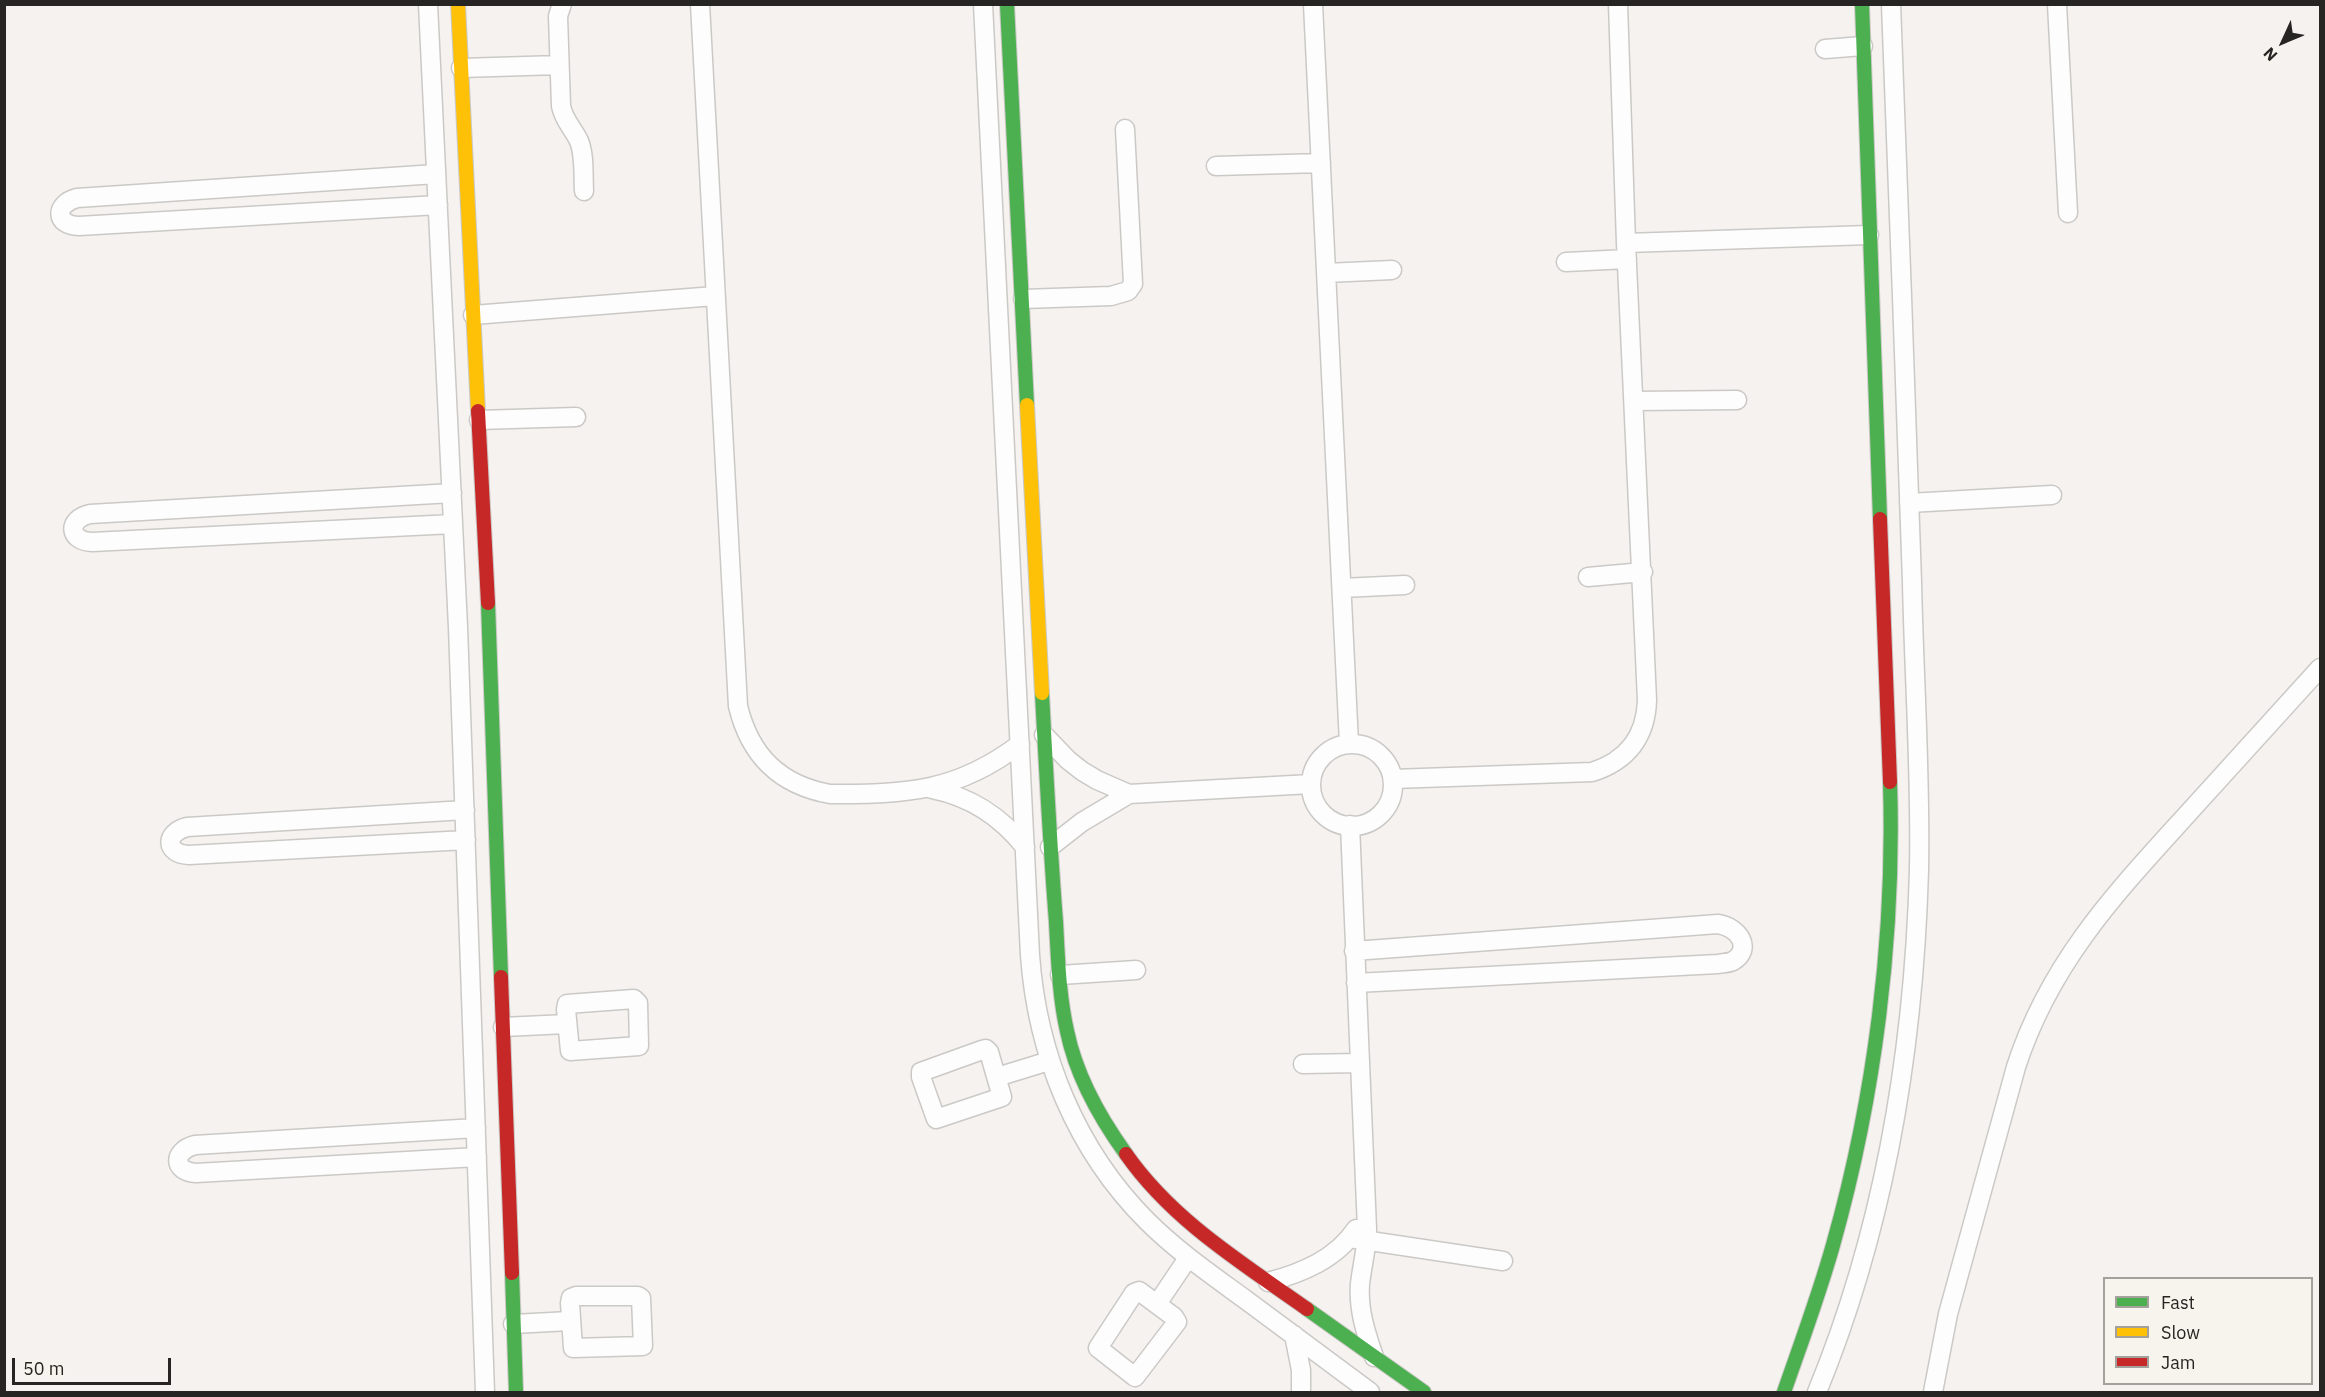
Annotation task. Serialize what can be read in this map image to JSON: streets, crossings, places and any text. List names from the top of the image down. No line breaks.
{"legend":["Fast","Slow","Jam"],"scale_bar":"50 m","north":"bottom left"}
